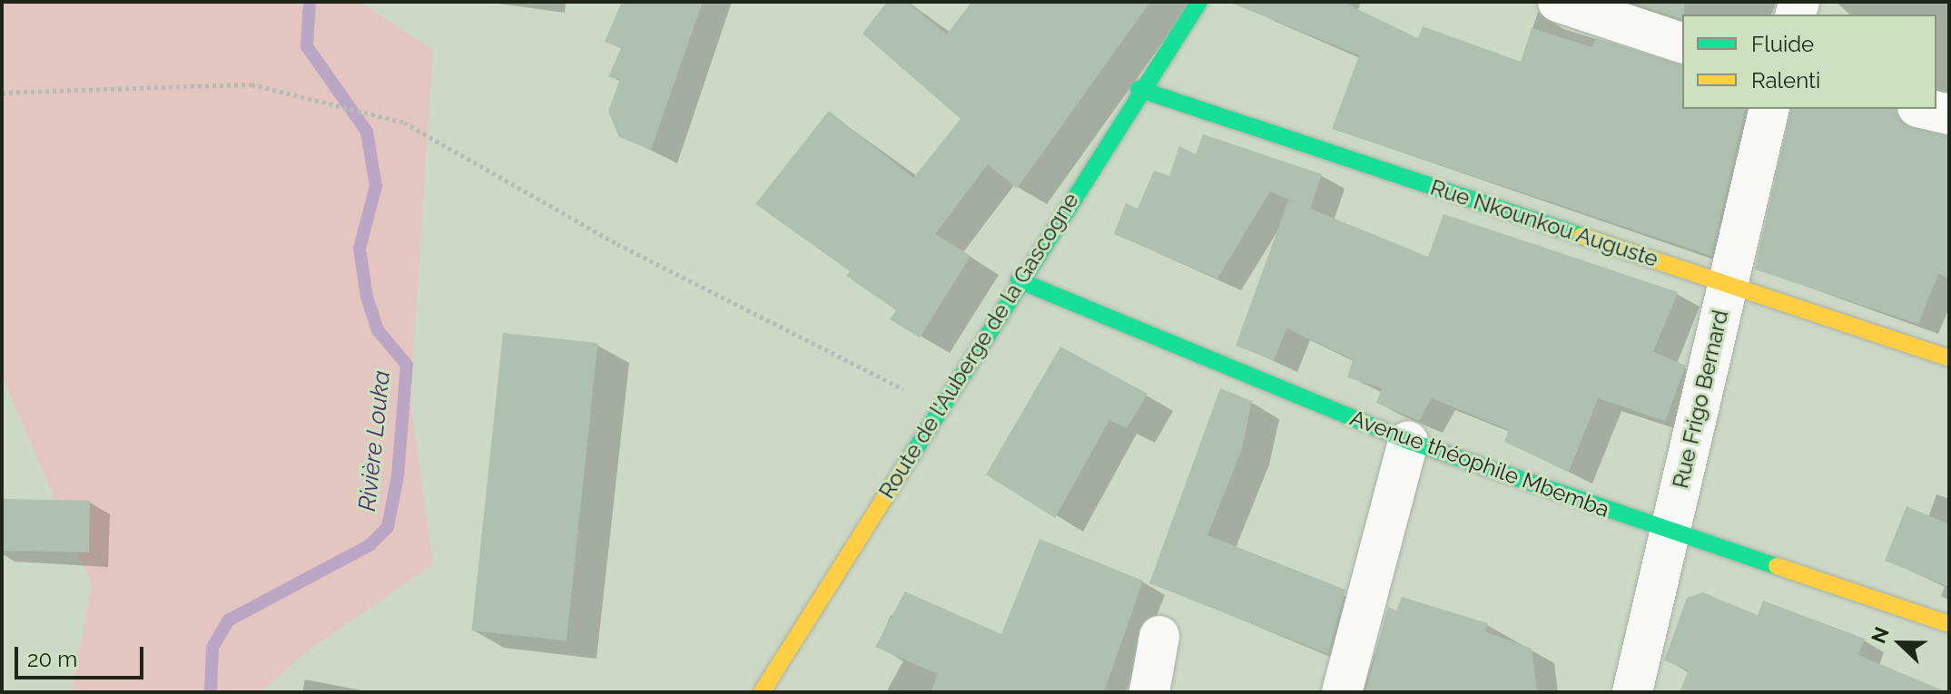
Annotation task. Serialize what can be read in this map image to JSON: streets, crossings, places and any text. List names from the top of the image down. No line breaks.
{"streets":{"street":["Rue Nkounkou Auguste","Route de l'Auberge de la Gascogne","Rue Frigo Bernard","Avenue théophile Mbemba"]},"crossings":[["Rue Nkounkou Auguste","Route de l'Auberge de la Gascogne"],["Rue Nkounkou Auguste","Rue Frigo Bernard"],["Route de l'Auberge de la Gascogne","Avenue théophile Mbemba"],["Rue Frigo Bernard","Avenue théophile Mbemba"]],"water":["Rivière Louka"],"legend":["Fluide","Ralenti"],"scale_bar":"20 m","north":"left"}
